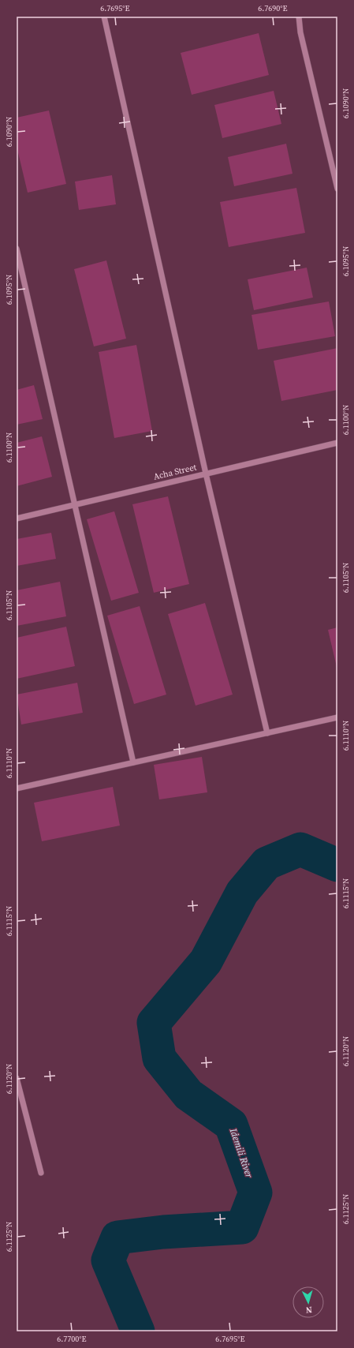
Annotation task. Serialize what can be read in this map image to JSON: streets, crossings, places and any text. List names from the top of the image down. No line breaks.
{"streets":{"street":["Acha Street"]},"water":["Idemili River"],"north":"bottom","coordinates":["6.7695°E","6.7690°E","6.1090°N","6.1095°N","6.1100°N","6.1105°N","6.1110°N","6.1115°N","6.1120°N","6.1125°N","6.7700°E"]}
